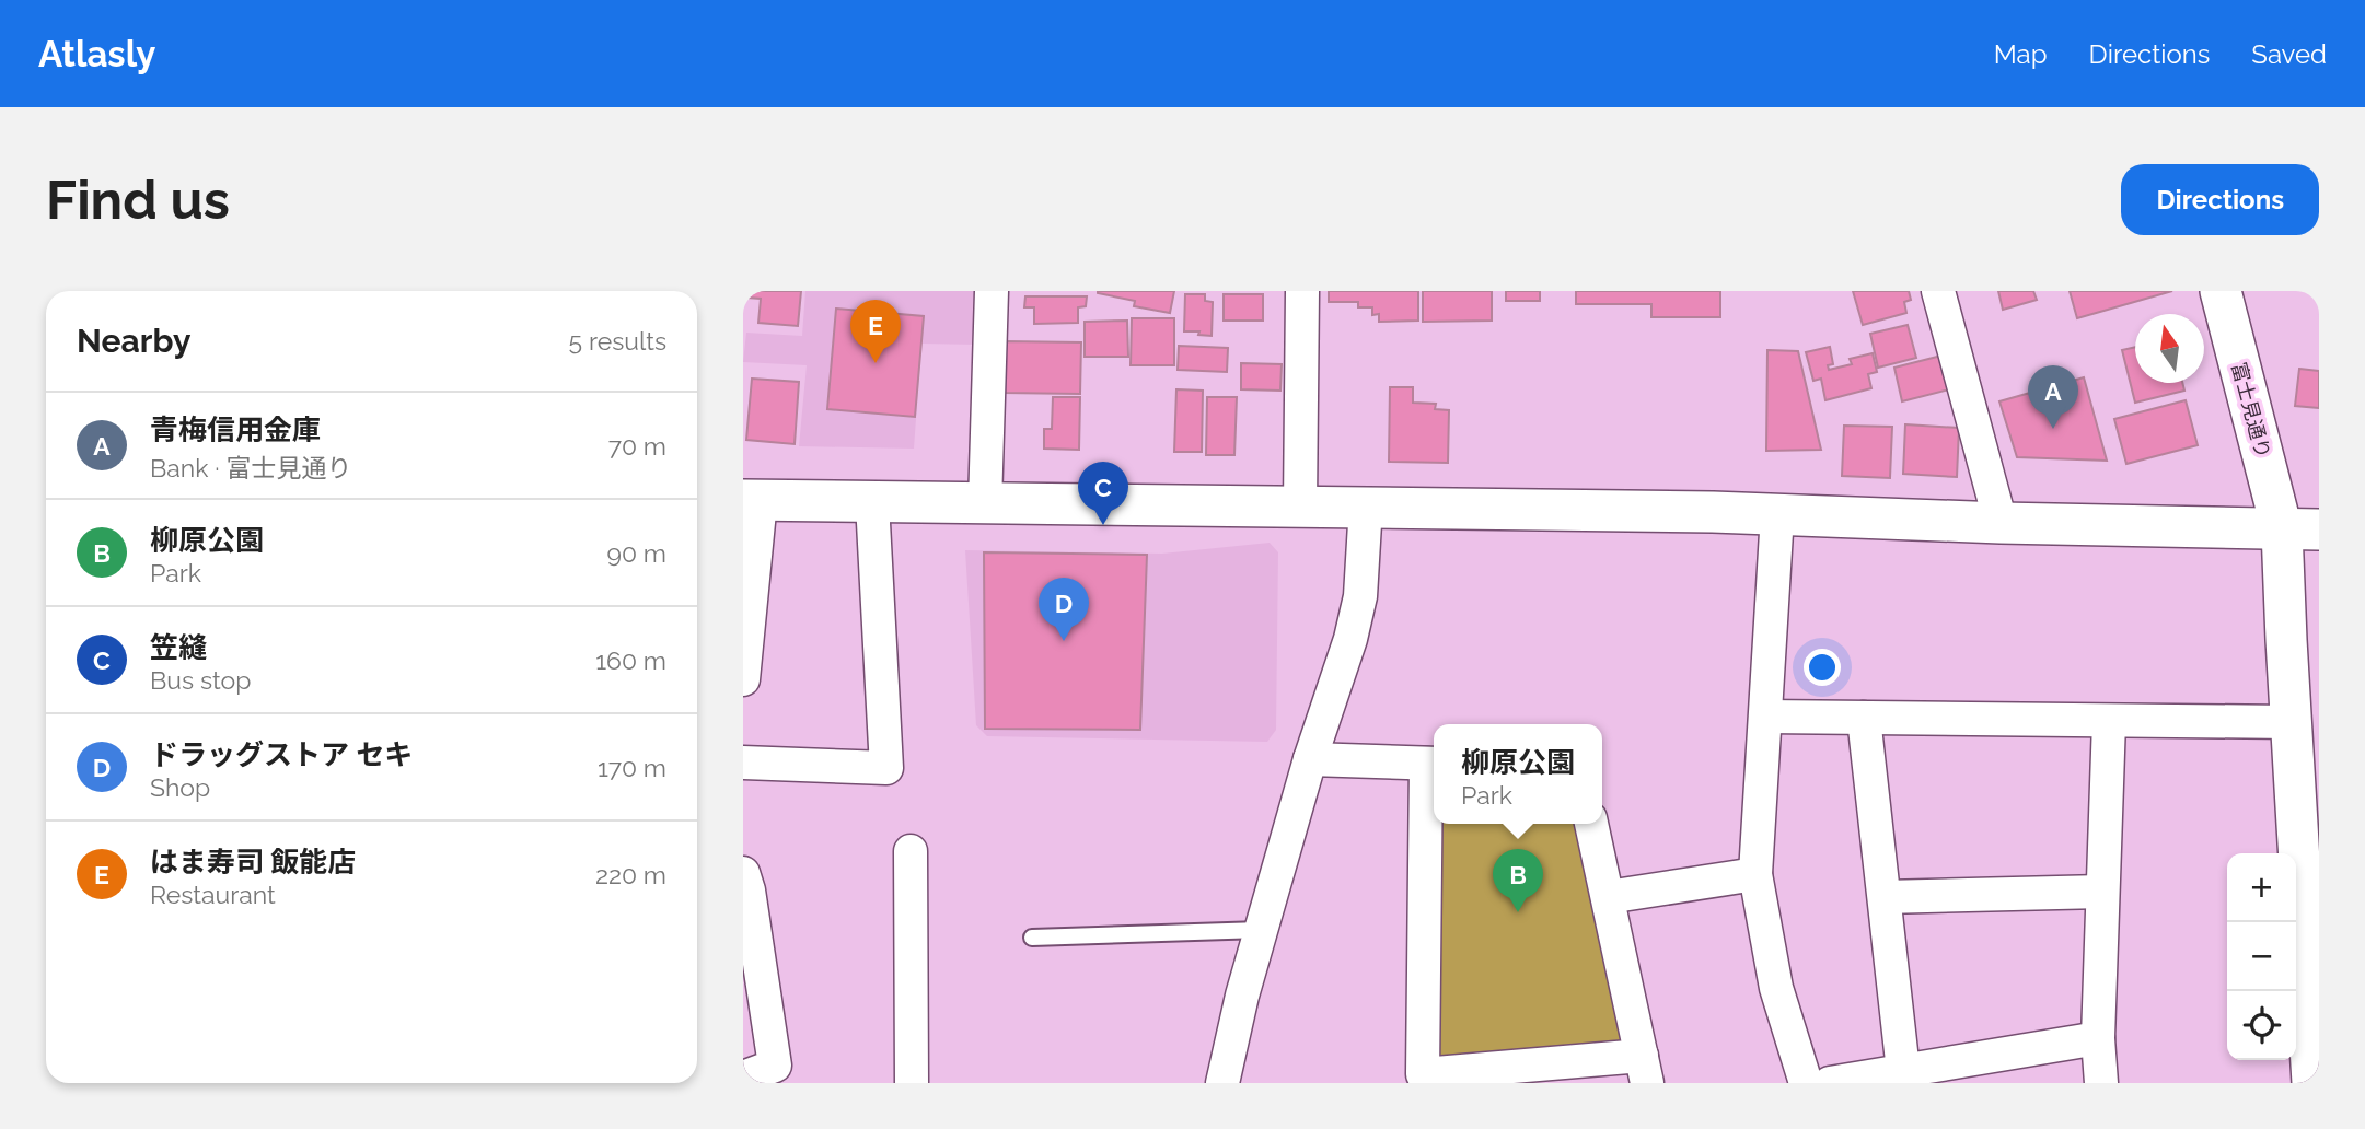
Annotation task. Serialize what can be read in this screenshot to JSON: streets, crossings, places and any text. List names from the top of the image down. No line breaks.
{"streets":{"street":["富士見通り"]},"north":"top","page":{"header":"Atlasly","nav":["Map","Directions","Saved"],"buttons":"Directions","title":"Find us","heading":["Nearby","5 results"],"pins":["E","A","C","D","B"],"list":[{"mark":"A","name":"青梅信用金庫","note":"Bank · 富士見通り","value":"70 m"},{"mark":"B","name":"柳原公園","note":"Park","value":"90 m"},{"mark":"C","name":"笠縫","note":"Bus stop","value":"160 m"},{"mark":"D","name":"ドラッグストア セキ","note":"Shop","value":"170 m"},{"mark":"E","name":"はま寿司 飯能店","note":"Restaurant","value":"220 m"}],"popup":["柳原公園","Park"],"map_buttons":["+","−"]}}
